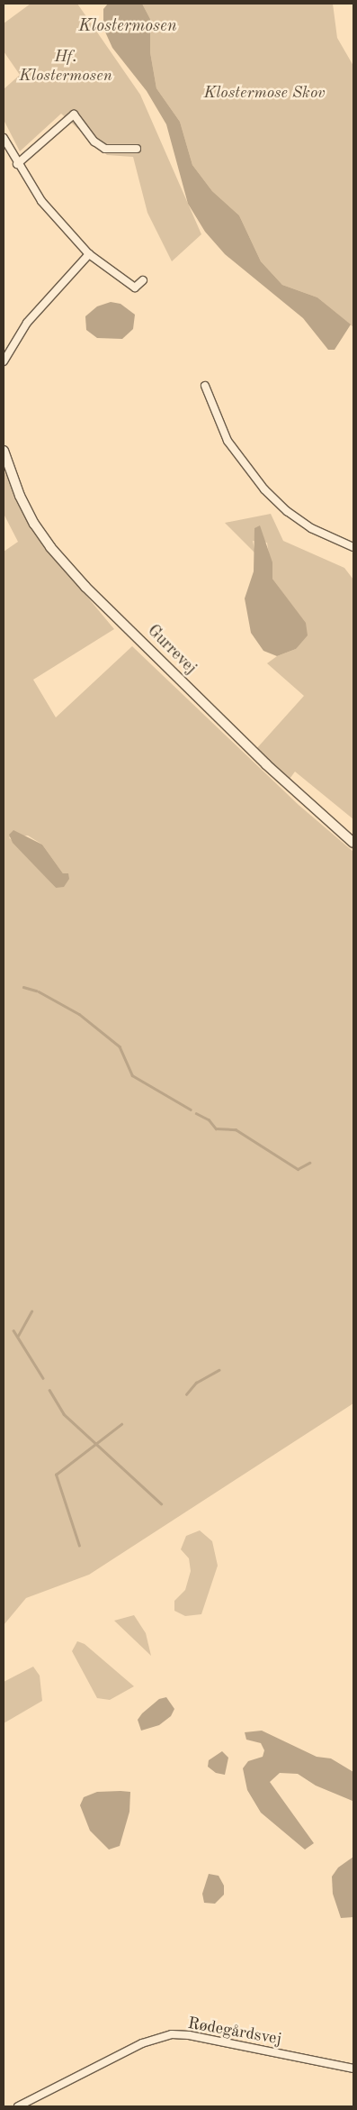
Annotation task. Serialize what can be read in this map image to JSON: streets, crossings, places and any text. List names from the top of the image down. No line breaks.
{"streets":{"street":["Gurrevej","Rødegårdsvej"]},"water":["Klostermosen"],"parks":["Hf. Klostermosen","Klostermose Skov"]}
